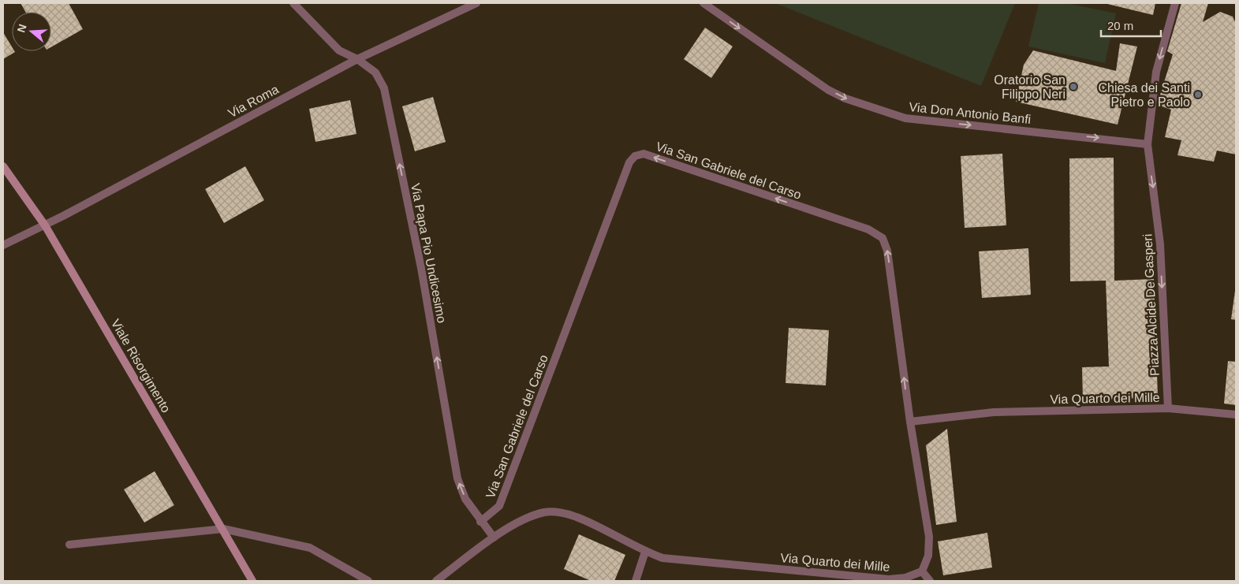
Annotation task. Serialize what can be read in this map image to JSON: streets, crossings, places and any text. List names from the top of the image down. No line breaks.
{"streets":{"street":["Via Roma","Via Don Antonio Banfi","Via San Gabriele del Carso","Via Papa Pio Undicesimo","Piazza Alcide De Gasperi","Viale Risorgimento","Via Quarto dei Mille"]},"crossings":[["Via Roma","Via Papa Pio Undicesimo"],["Via Roma","Viale Risorgimento"],["Via Don Antonio Banfi","Piazza Alcide De Gasperi"],["Via San Gabriele del Carso","Via Papa Pio Undicesimo"],["Via San Gabriele del Carso","Via Quarto dei Mille"],["Via Papa Pio Undicesimo","Via Quarto dei Mille"],["Piazza Alcide De Gasperi","Via Quarto dei Mille"]],"one_way":["Via Don Antonio Banfi","Via Papa Pio Undicesimo","Piazza Alcide De Gasperi"],"places":["Oratorio San Filippo Neri","Chiesa dei Santi Pietro e Paolo"],"scale_bar":"20 m","north":"left"}
